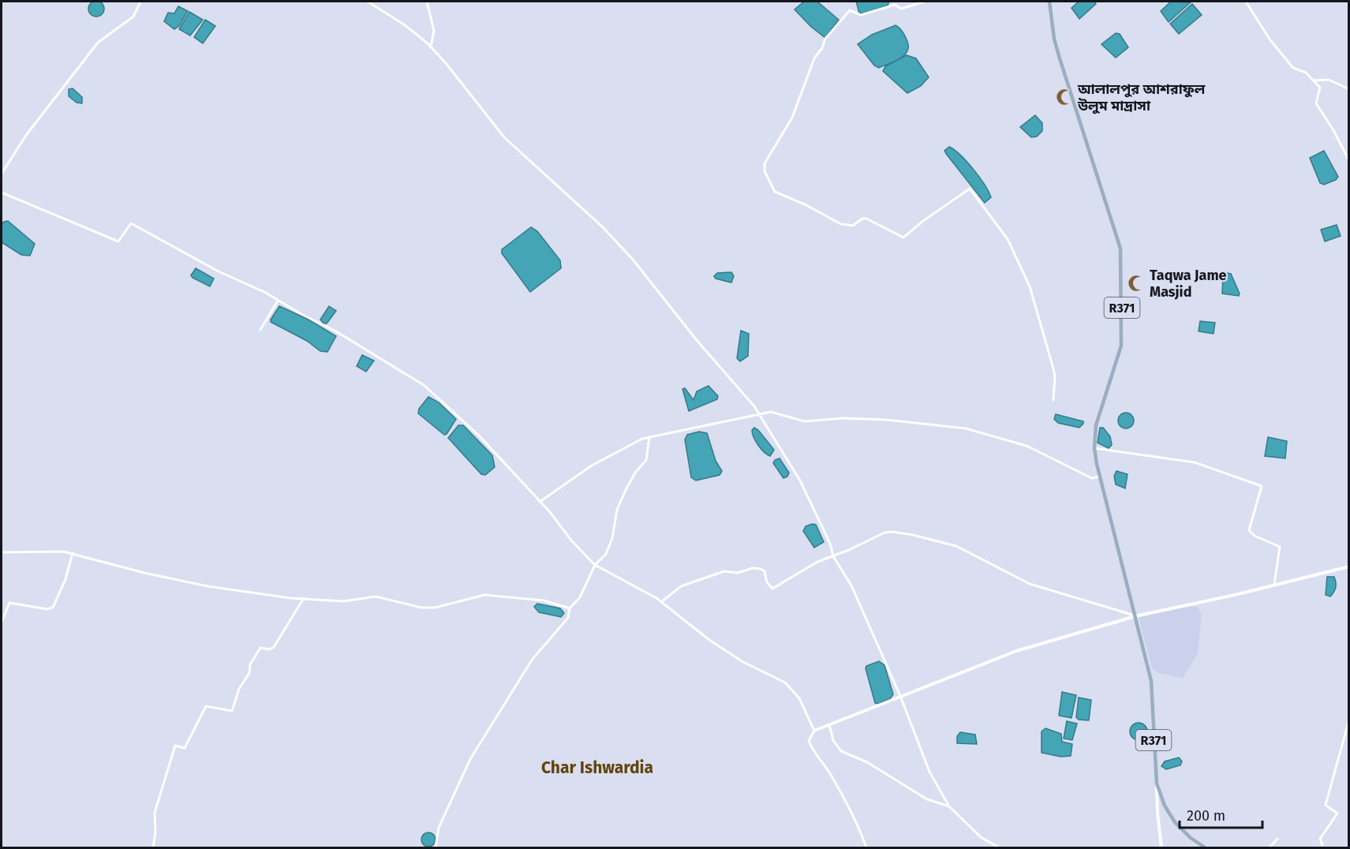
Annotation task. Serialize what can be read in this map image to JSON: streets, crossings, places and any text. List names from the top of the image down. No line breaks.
{"streets":{"main road":["R371"]},"districts":["Char Ishwardia"],"places":{"mosque":["আলালপুর আশরাফুল উলুম মাদ্রাসা","Taqwa Jame Masjid"]},"scale_bar":"200 m"}
